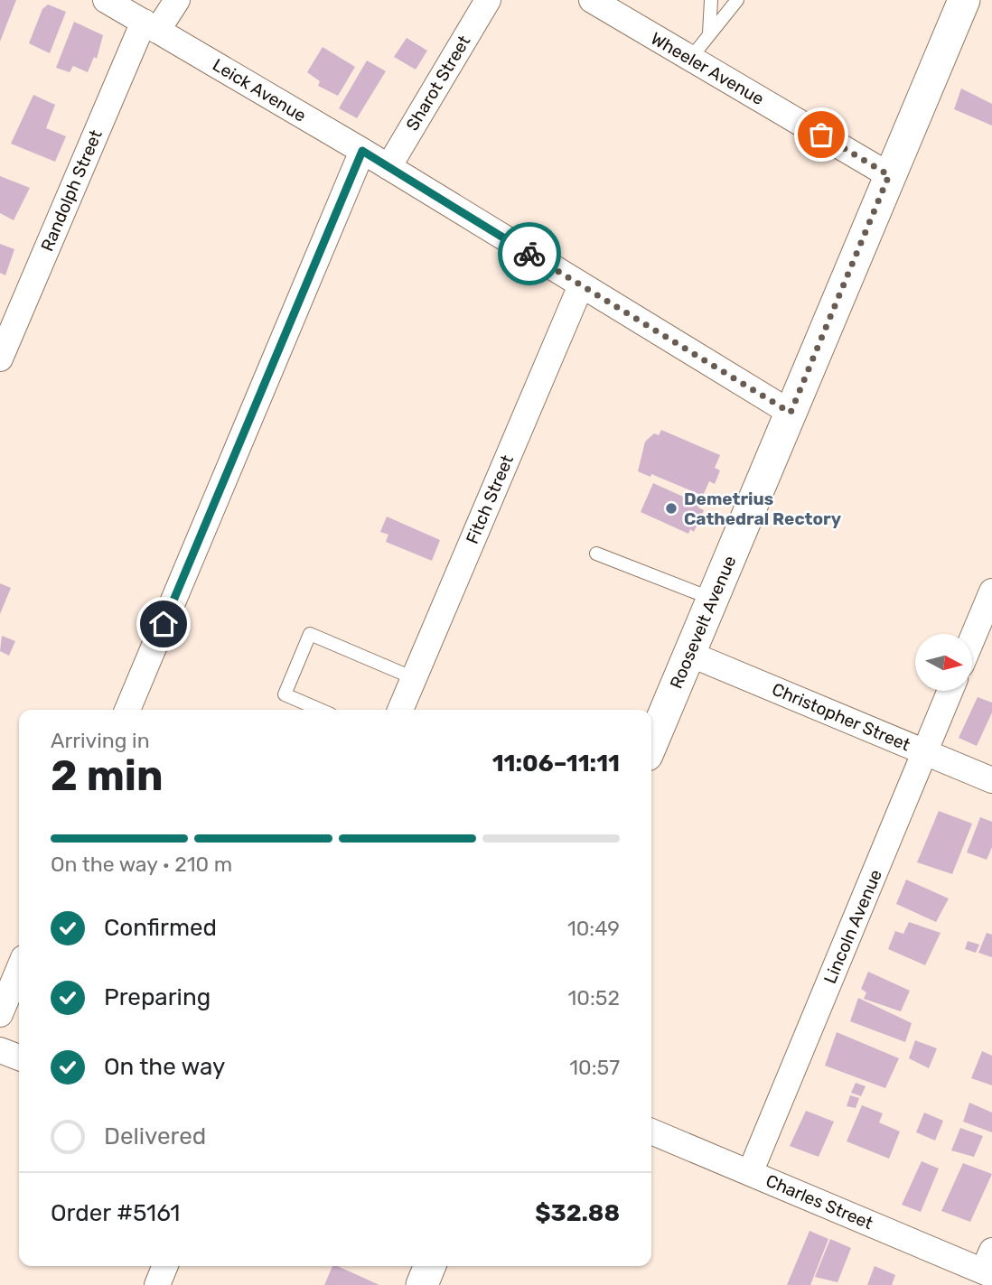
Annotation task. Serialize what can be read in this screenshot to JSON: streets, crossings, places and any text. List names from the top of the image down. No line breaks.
{"streets":{"street":["Wheeler Avenue","Sharot Street","Leick Avenue","Randolph Street","Fitch Street","Roosevelt Avenue","Christopher Street","Lincoln Avenue","Charles Street"]},"crossings":[["Wheeler Avenue","Roosevelt Avenue"],["Sharot Street","Leick Avenue"],["Leick Avenue","Randolph Street"],["Roosevelt Avenue","Christopher Street"],["Christopher Street","Lincoln Avenue"],["Lincoln Avenue","Charles Street"]],"places":["Demetrius Cathedral Rectory"],"north":"right","page":{"heading":["2 min","Arriving in","11:06–11:11"],"panel":["Order #5161","$32.88"],"bar":"On the way · 210 m","list":[["Confirmed","10:49"],["Preparing","10:52"],["On the way","10:57"],"Delivered"]}}
